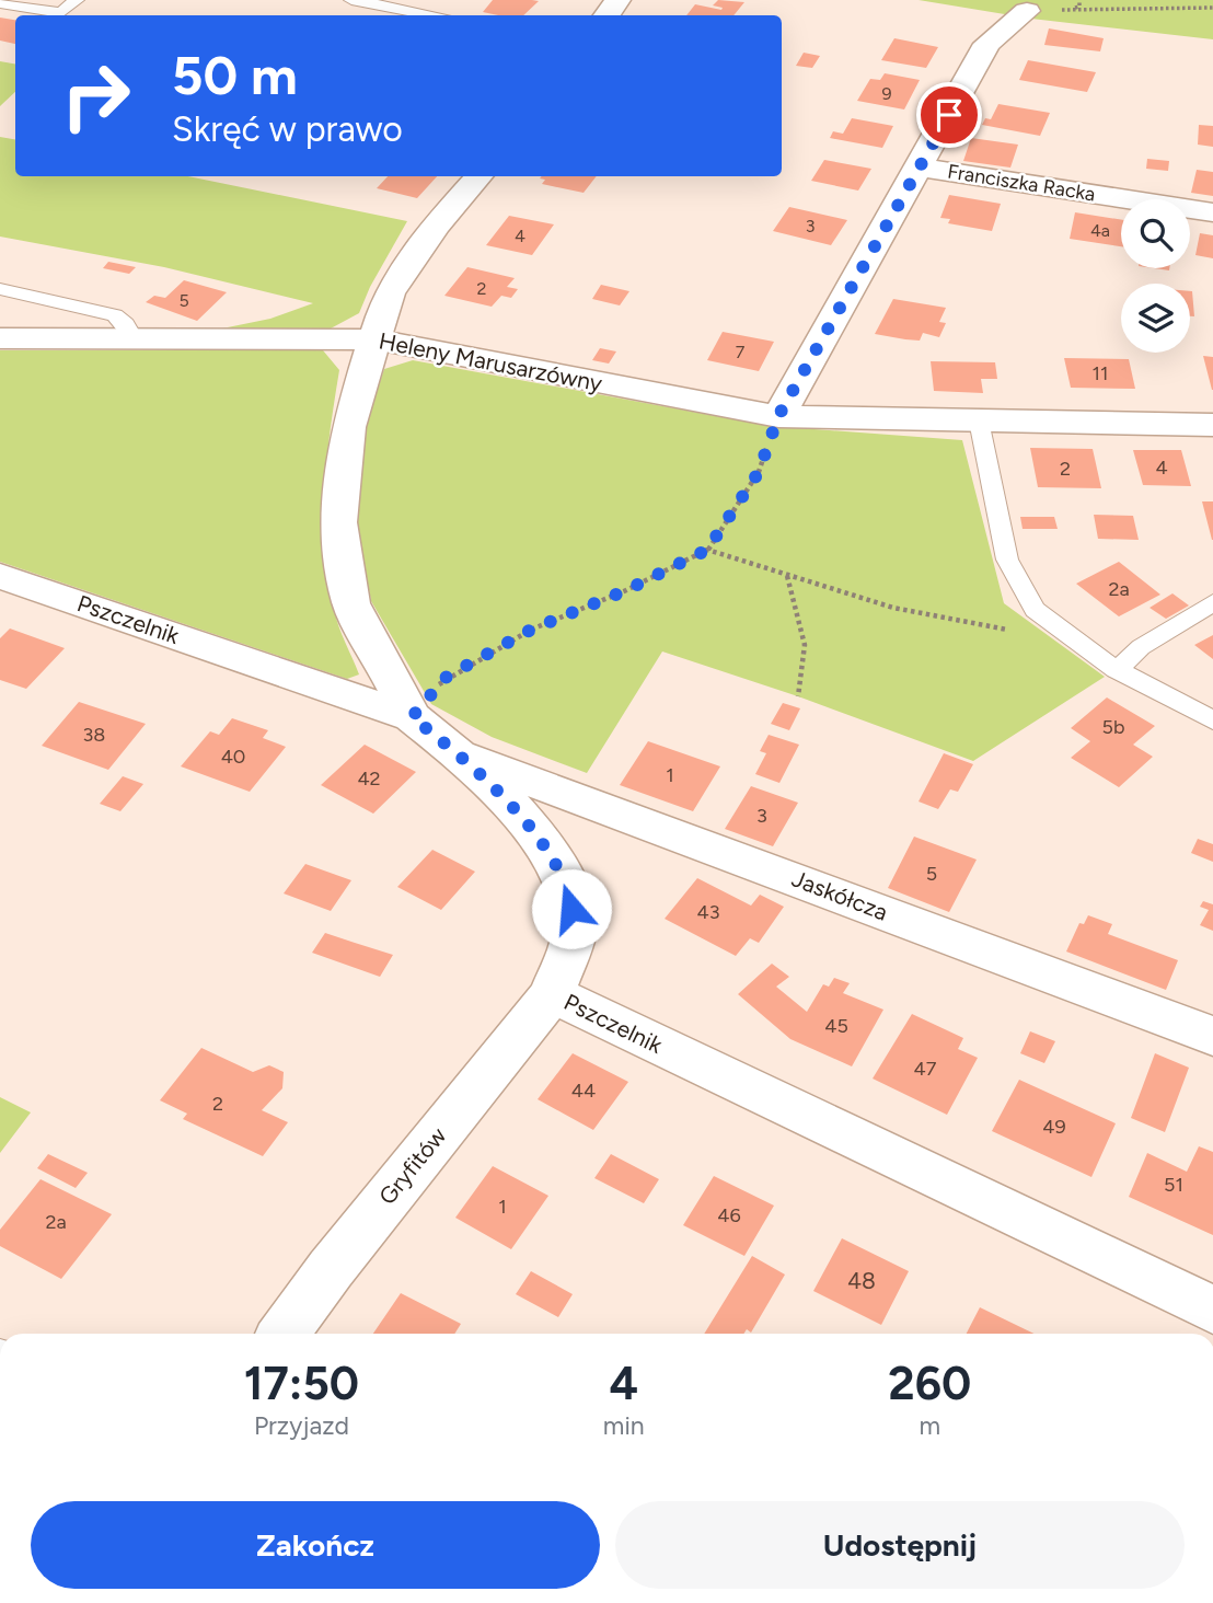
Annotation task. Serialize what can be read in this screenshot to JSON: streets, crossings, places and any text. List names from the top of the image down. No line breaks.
{"streets":{"street":["Franciszka Racka","Heleny Marusarzówny","Pszczelnik","Jaskółcza","Gryfitów"]},"crossings":[["Franciszka Racka","Heleny Marusarzówny"],["Pszczelnik","Jaskółcza"],["Pszczelnik","Gryfitów"]],"house_numbers":["9","3","4a","4","2","5","7","11","4","2","2a","5b","38","40","1","42","3","5","43","45","47","44","2","49","51","1","46","2a","48"],"page":{"turn":["50 m","Skręć w prawo"],"eta":["17:50","Przyjazd","4","min","260","m"],"buttons":["Zakończ","Udostępnij"]}}
